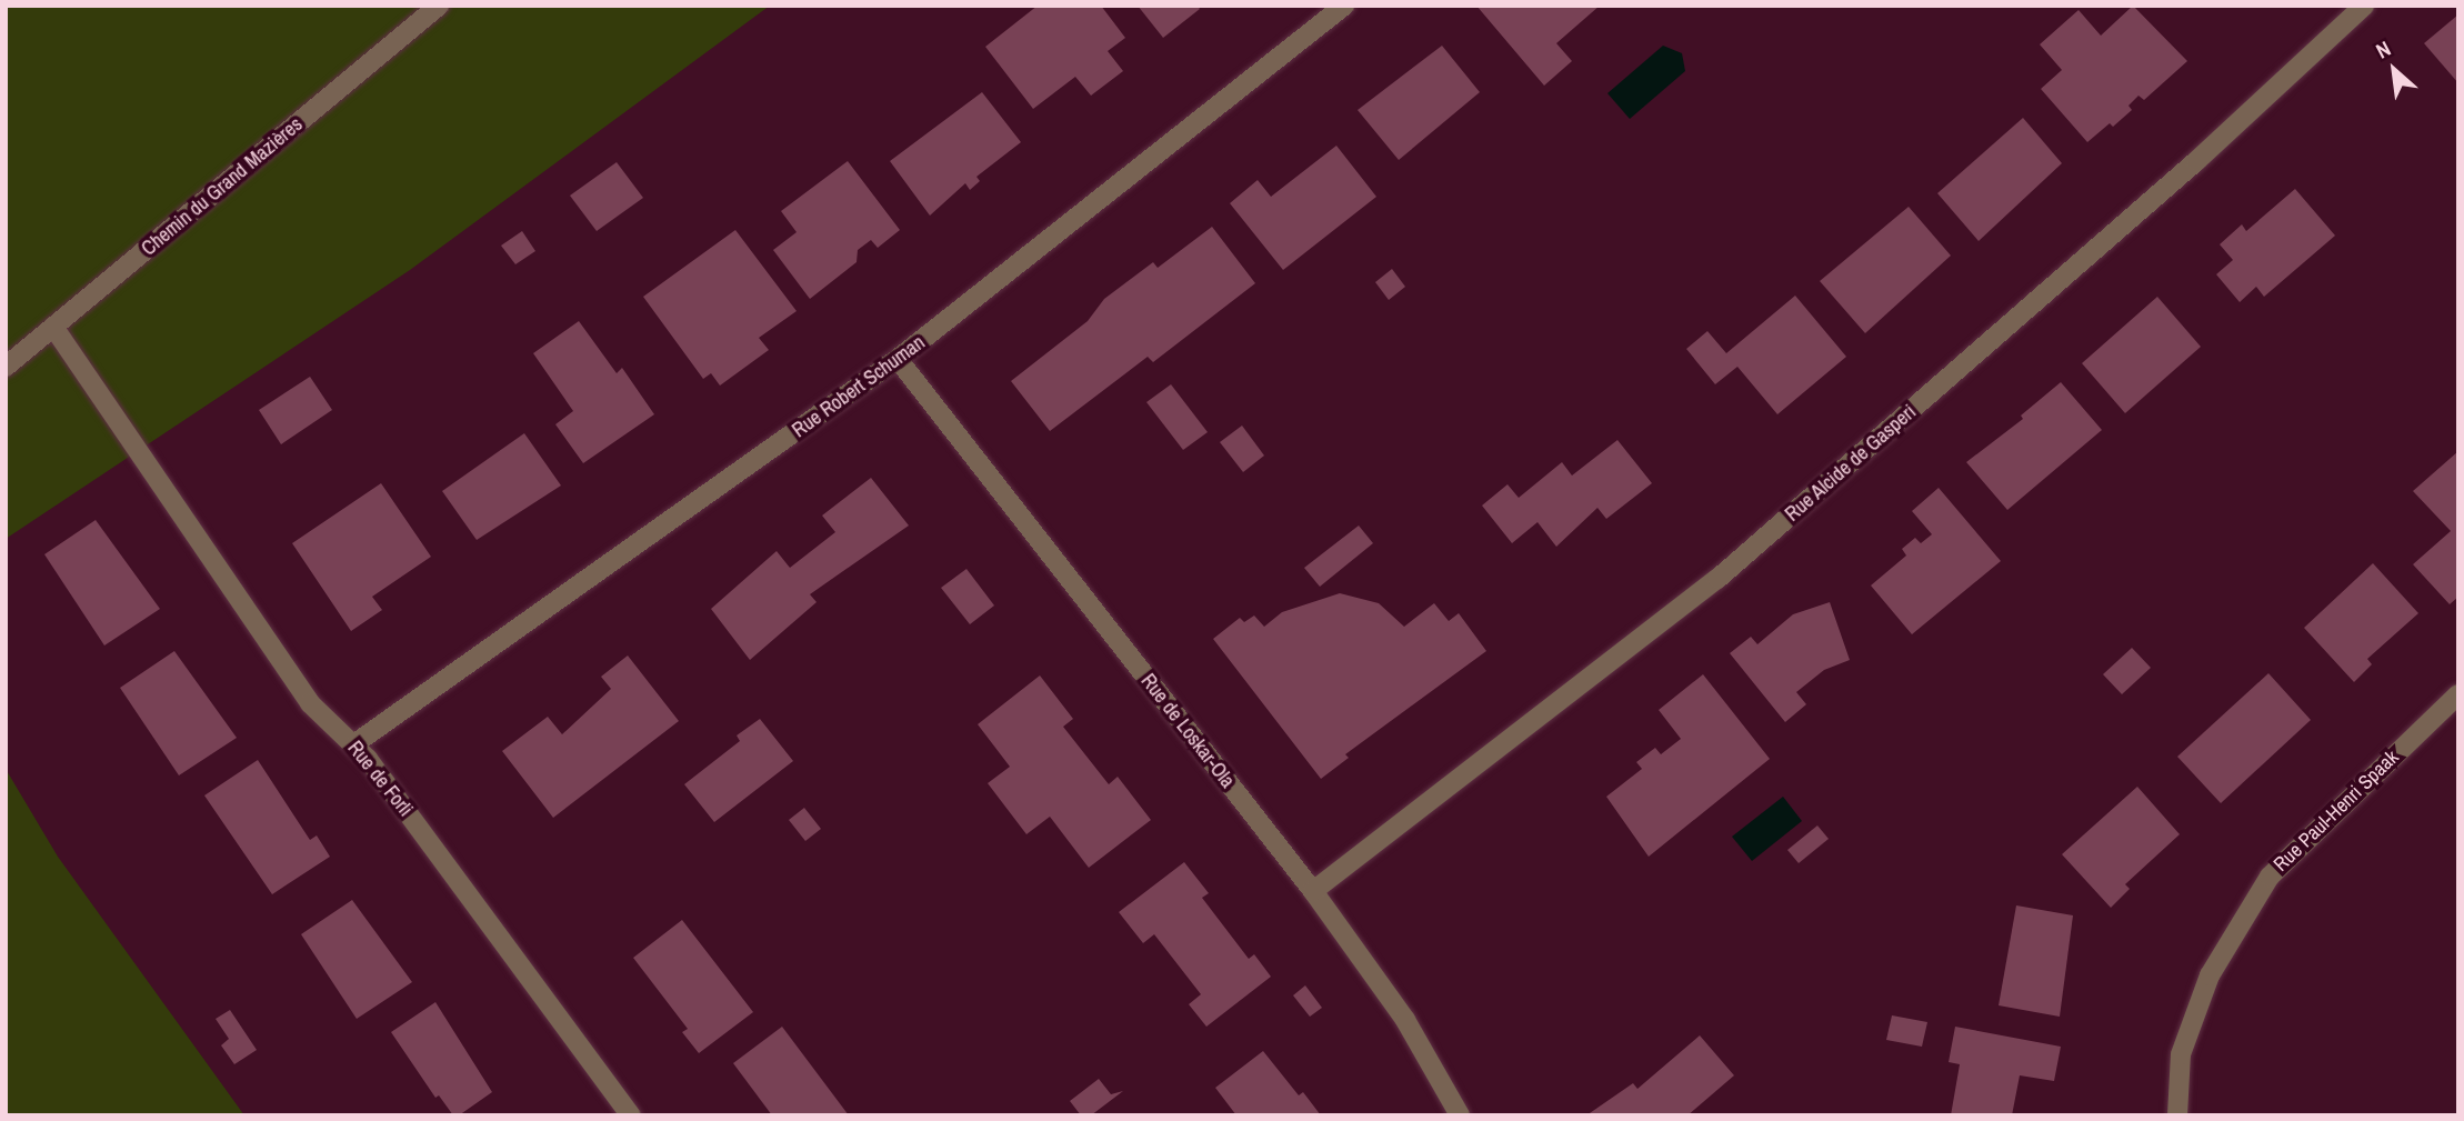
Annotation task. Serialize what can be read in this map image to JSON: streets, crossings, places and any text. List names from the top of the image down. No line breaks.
{"streets":{"street":["Chemin du Grand Mazières","Rue Robert Schuman","Rue Alcide de Gasperi","Rue de Loskar-Ola","Rue de Forli","Rue Paul-Henri Spaak"]},"crossings":[["Chemin du Grand Mazières","Rue de Forli"],["Rue Robert Schuman","Rue de Loskar-Ola"],["Rue Robert Schuman","Rue de Forli"],["Rue Alcide de Gasperi","Rue de Loskar-Ola"]],"north":"top left"}
